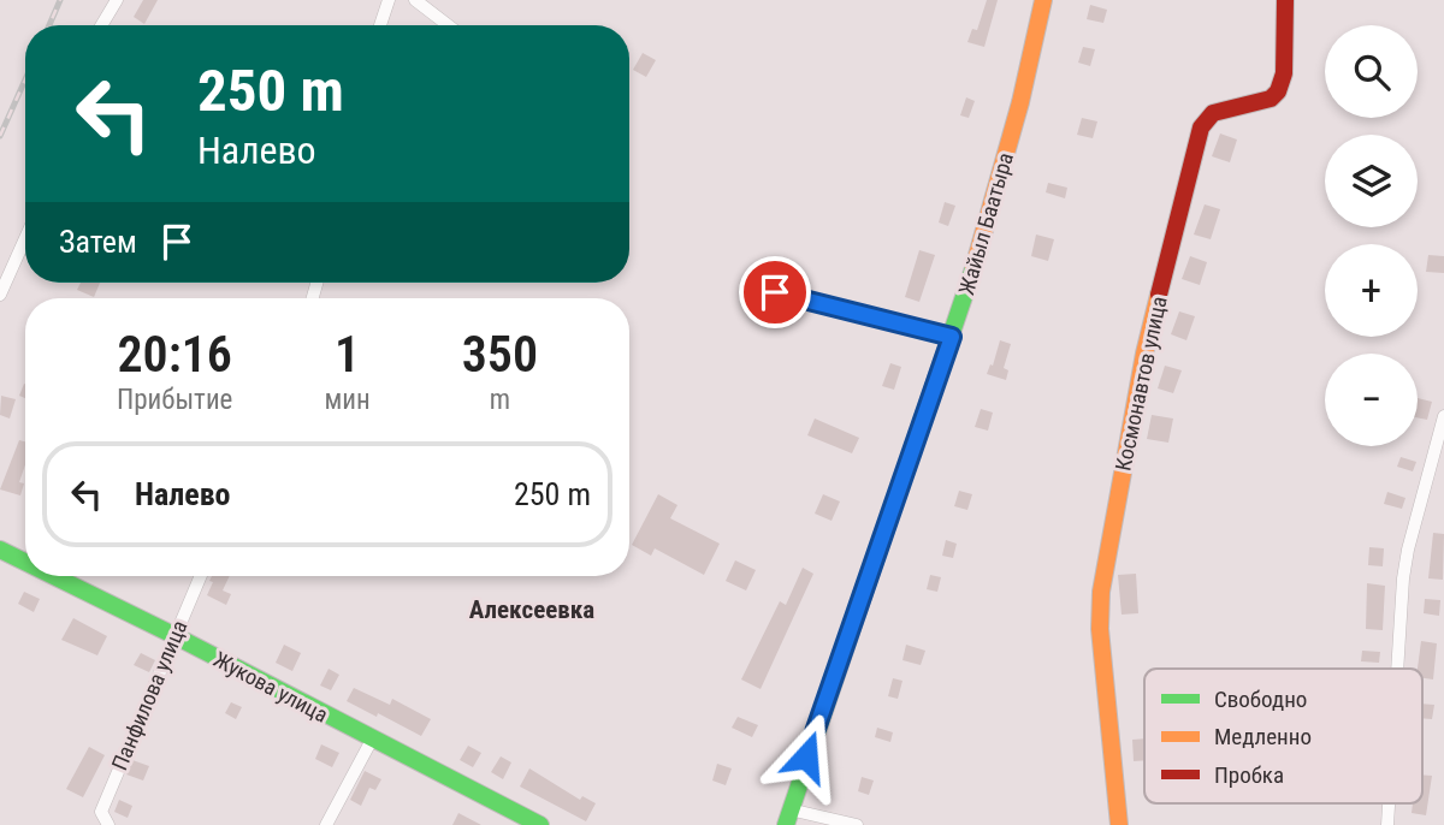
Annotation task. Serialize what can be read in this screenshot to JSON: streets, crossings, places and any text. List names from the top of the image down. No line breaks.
{"streets":{"main road":["Жайыл Баатыра","Космонавтов улица","Жукова улица"],"street":["Панфилова улица"]},"crossings":[["Жукова улица","Панфилова улица"]],"districts":["Алексеевка"],"legend":["Свободно","Медленно","Пробка"],"page":{"map_buttons":["+","−"],"turn":["250 m","Налево"],"then":"Затем","eta":["20:16","Прибытие","1","мин","350","m"],"list":[{"name":"Налево","value":"250 m"}]}}
